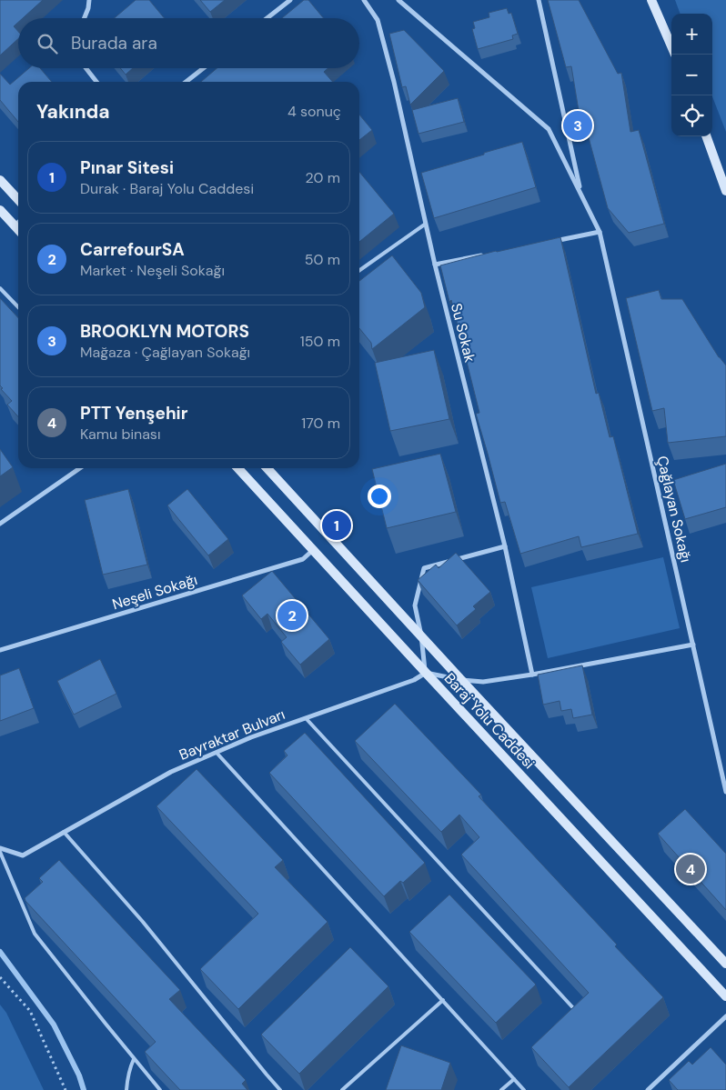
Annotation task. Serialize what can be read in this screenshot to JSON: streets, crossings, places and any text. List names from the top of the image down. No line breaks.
{"streets":{"street":["Su Sokak","Çağlayan Sokağı","Neşeli Sokağı","Baraj Yolu Caddesi","Bayraktar Bulvarı"]},"crossings":[["Neşeli Sokağı","Baraj Yolu Caddesi"],["Baraj Yolu Caddesi","Bayraktar Bulvarı"]],"page":{"map_buttons":["+","−"],"search":"Burada ara","heading":["Yakında","4 sonuç"],"pins":["3","1","2","4"],"list":[{"mark":"1","name":"Pınar Sitesi","note":"Durak · Baraj Yolu Caddesi","value":"20 m"},{"mark":"2","name":"CarrefourSA","note":"Market · Neşeli Sokağı","value":"50 m"},{"mark":"3","name":"BROOKLYN MOTORS","note":"Mağaza · Çağlayan Sokağı","value":"150 m"},{"mark":"4","name":"PTT Yenşehir","note":"Kamu binası","value":"170 m"}]}}
